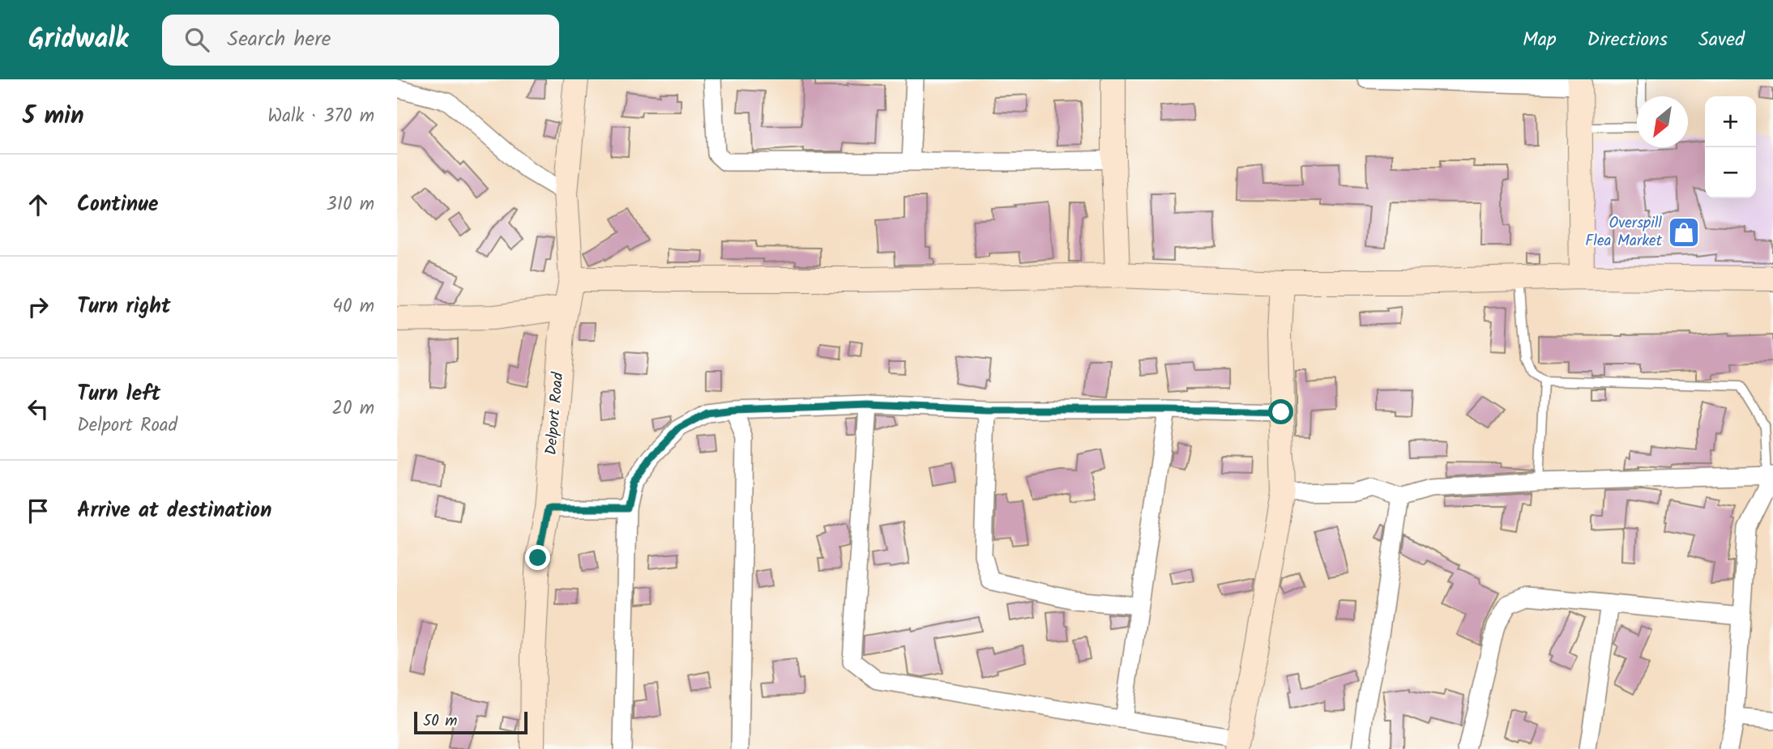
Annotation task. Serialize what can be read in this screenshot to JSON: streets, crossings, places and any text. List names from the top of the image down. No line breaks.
{"streets":{"street":["Delport Road"]},"places":{"shop":["Overspill Flea Market"]},"scale_bar":"50 m","north":"bottom left","page":{"header":"Gridwalk","search":"Search here","nav":["Map","Directions","Saved"],"heading":["5 min","Walk · 370 m"],"map_buttons":["+","−"],"list":[["Continue","310 m"],["Turn right","40 m"],["Turn left","Delport Road","20 m"],"Arrive at destination"],"scale":"50 m"}}
